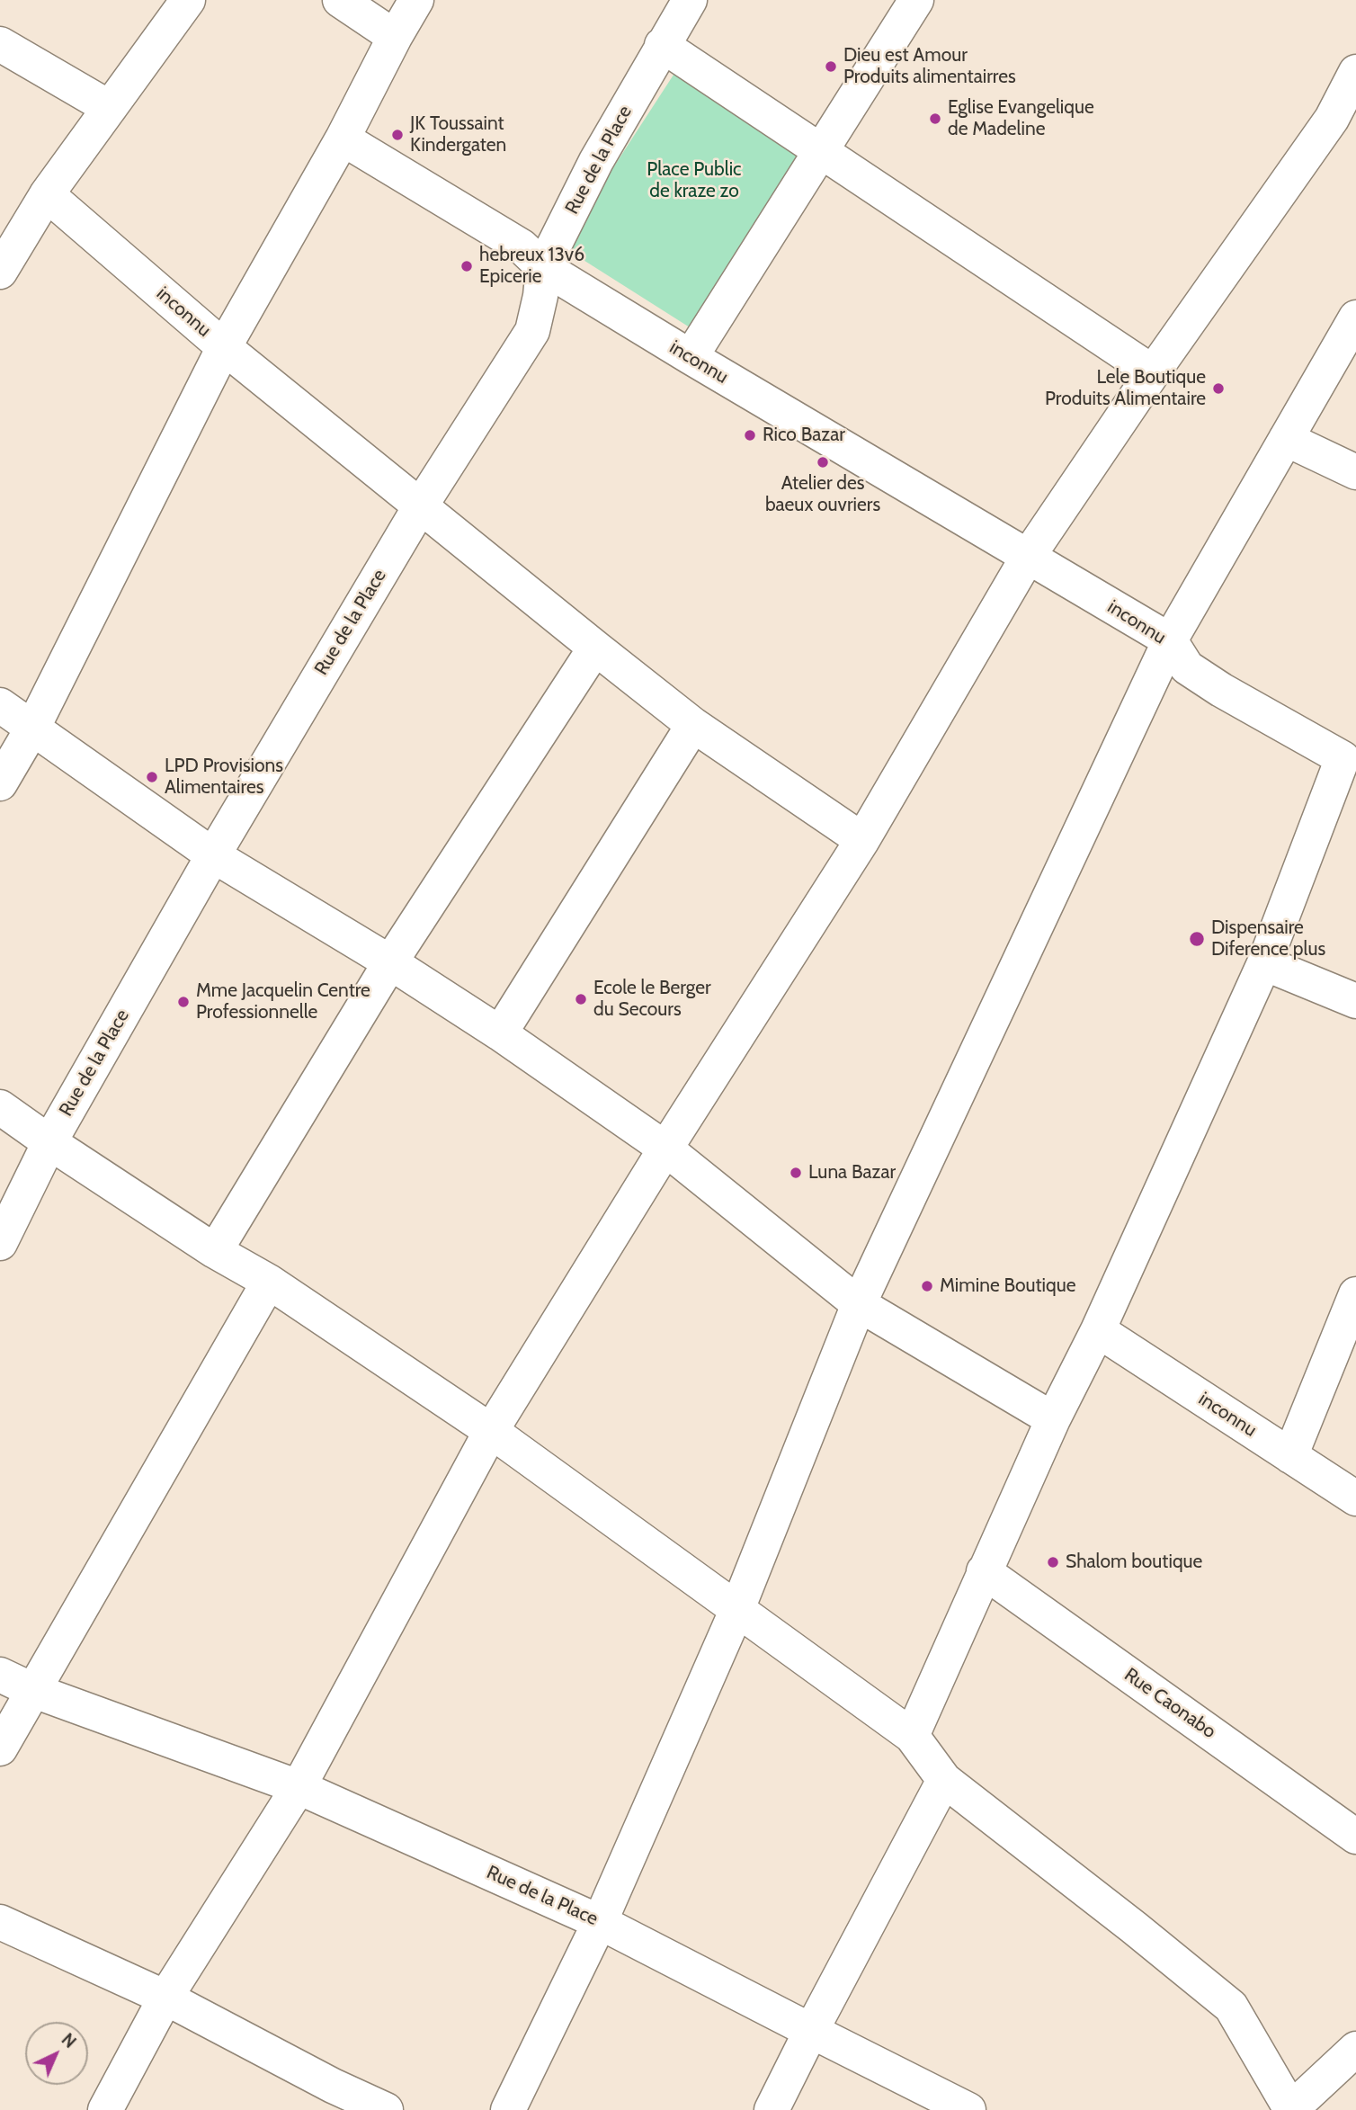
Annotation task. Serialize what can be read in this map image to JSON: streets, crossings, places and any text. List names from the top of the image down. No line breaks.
{"streets":{"street":["Rue de la Place","inconnu","Rue Caonabo"]},"crossings":[["Rue de la Place","inconnu"]],"parks":["Place Public de kraze zo"],"places":["Dieu est Amour Produits alimentairres","Eglise Evangelique de Madeline","JK Toussaint Kindergaten","hebreux 13v6 Epicerie","Lele Boutique Produits Alimentaire","Rico Bazar","Atelier des baeux ouvriers","LPD Provisions Alimentaires","Dispensaire Diference plus","Ecole le Berger du Secours","Mme Jacquelin Centre Professionnelle","Luna Bazar","Mimine Boutique","Shalom boutique"],"north":"top right"}
